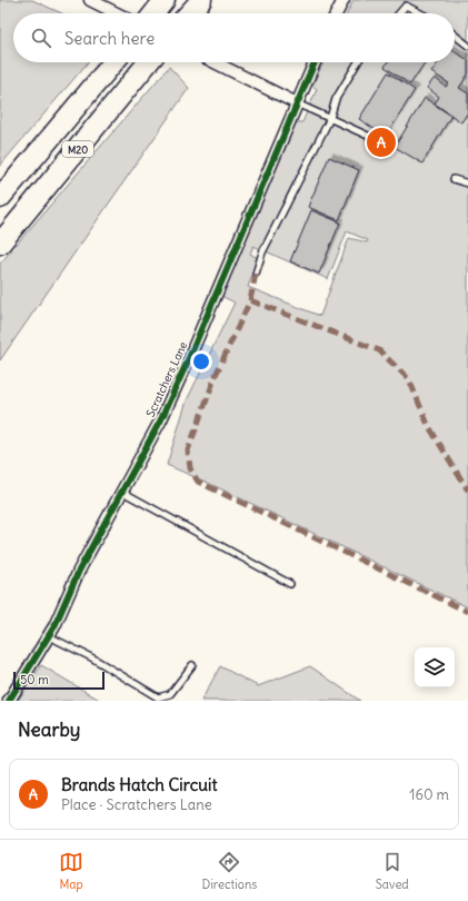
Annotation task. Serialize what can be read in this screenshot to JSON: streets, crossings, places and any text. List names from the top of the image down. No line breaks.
{"streets":{"highway":["M20"],"street":["Scratchers Lane"]},"scale_bar":"50 m","page":{"search":"Search here","pins":"A","scale":"50 m","heading":"Nearby","list":[{"mark":"A","name":"Brands Hatch Circuit","note":"Place · Scratchers Lane","value":"160 m"}],"nav":["Map","Directions","Saved"]}}
